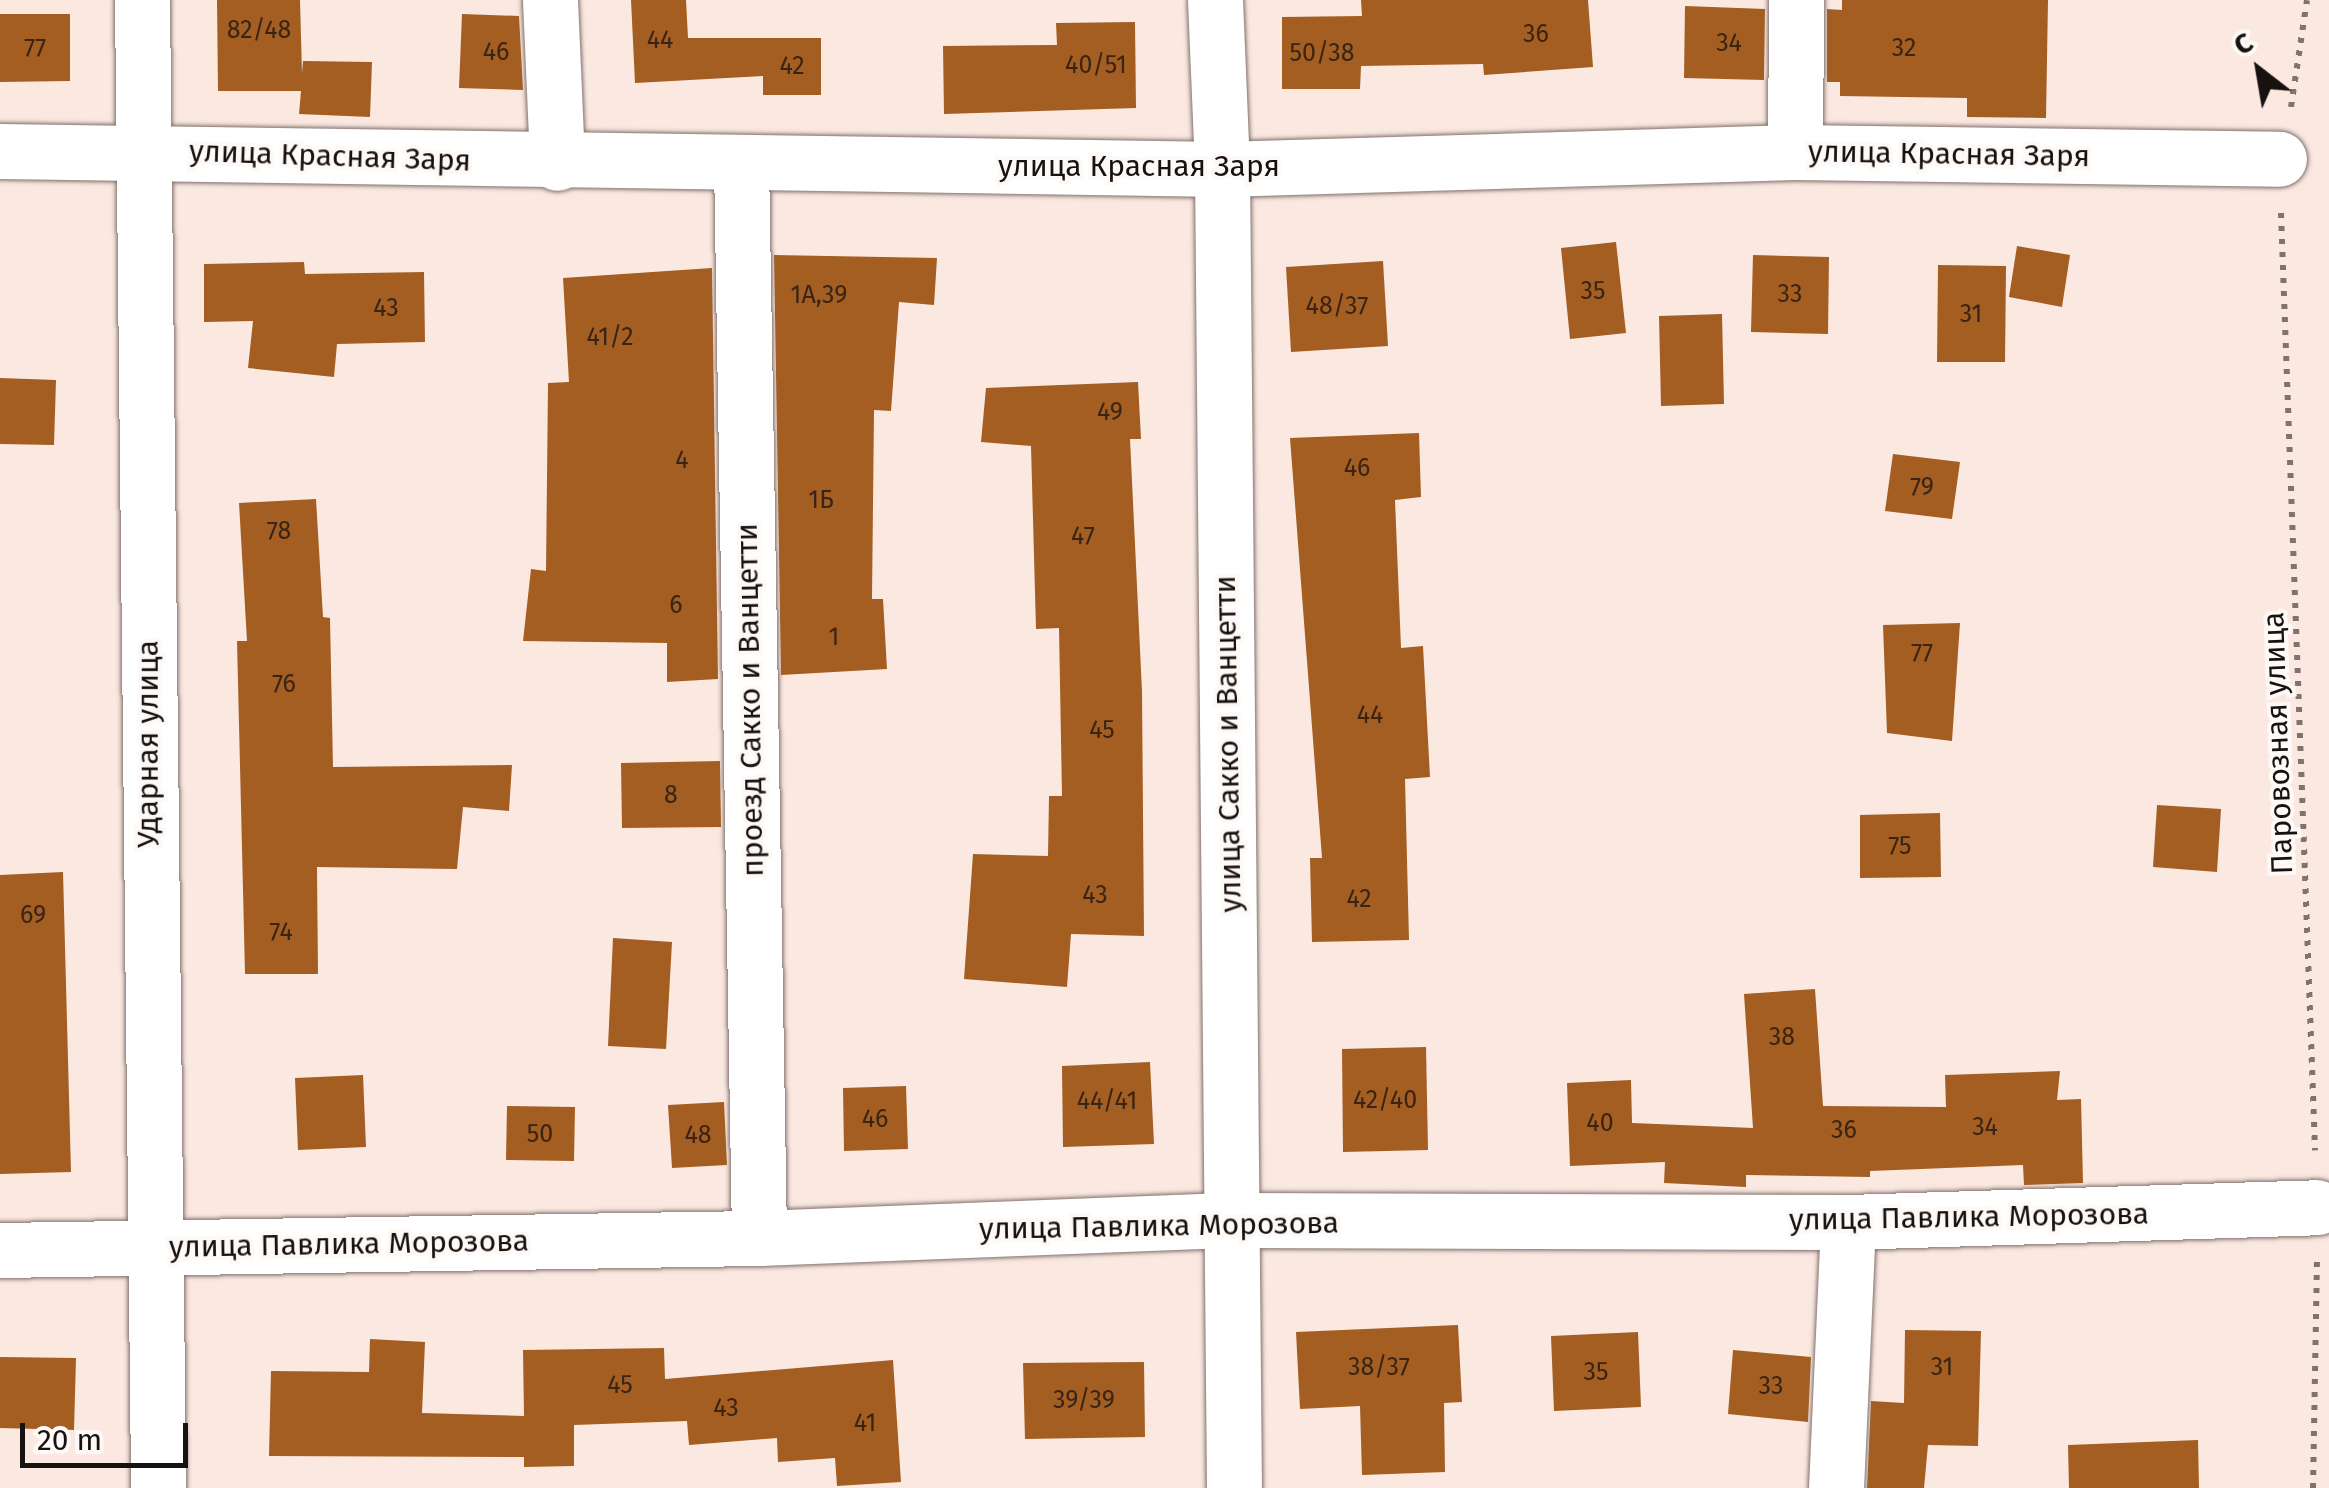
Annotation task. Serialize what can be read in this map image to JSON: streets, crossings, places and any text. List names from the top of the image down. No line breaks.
{"streets":{"street":["улица Красная Заря","проезд Сакко и Ванцетти","Ударная улица","улица Сакко и Ванцетти","улица Павлика Морозова"],"path":["Паровозная улица"]},"crossings":[["улица Красная Заря","проезд Сакко и Ванцетти"],["улица Красная Заря","Паровозная улица"],["улица Красная Заря","Ударная улица"],["улица Красная Заря","улица Сакко и Ванцетти"],["проезд Сакко и Ванцетти","улица Павлика Морозова"],["Паровозная улица","улица Павлика Морозова"],["Ударная улица","улица Павлика Морозова"],["улица Сакко и Ванцетти","улица Павлика Морозова"]],"house_numbers":["82/48","36","44","34","77","32","46","50/38","40/51","42","35","33","1А,39","48/37","43","31","41/2","49","4","46","79","1Б","78","47","6","1","77","76","44","45","8","75","43","42","69","74","38","42/40","44/41","46","40","34","36","50","48","38/37","31","35","45","33","39/39","43","41"],"scale_bar":"20 m","north":"top left"}
